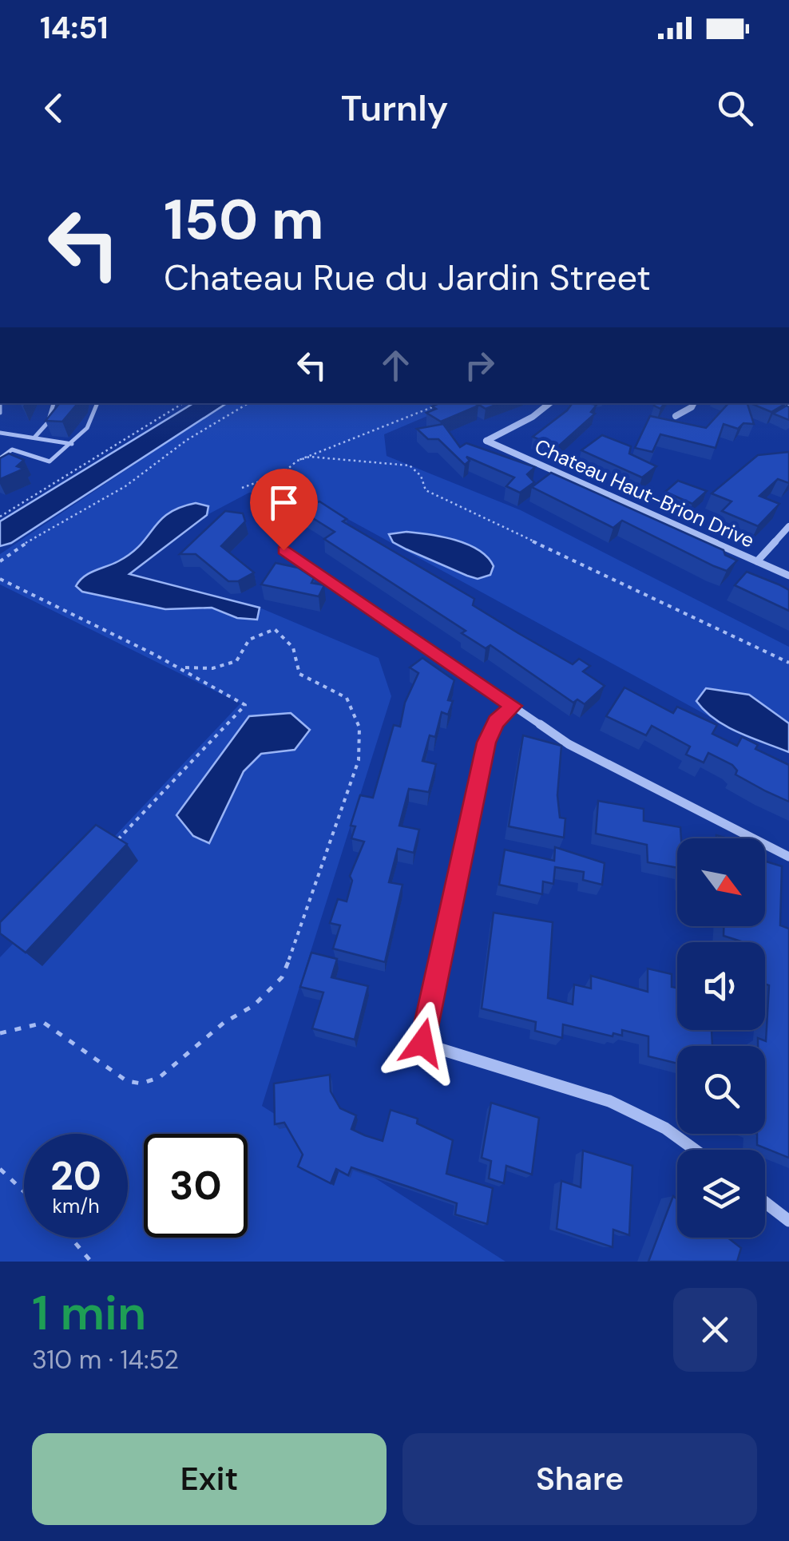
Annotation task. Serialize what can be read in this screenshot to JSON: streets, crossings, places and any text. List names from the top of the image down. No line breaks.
{"streets":{"street":["Chateau Haut-Brion Drive"]},"north":"bottom right","page":{"status":"14:51","header":"Turnly","turn":["150 m","Chateau Rue du Jardin Street"],"speed":"20 km/h","limit":"30","heading":["1 min","310 m · 14:52"],"buttons":["Exit","Share"]}}
